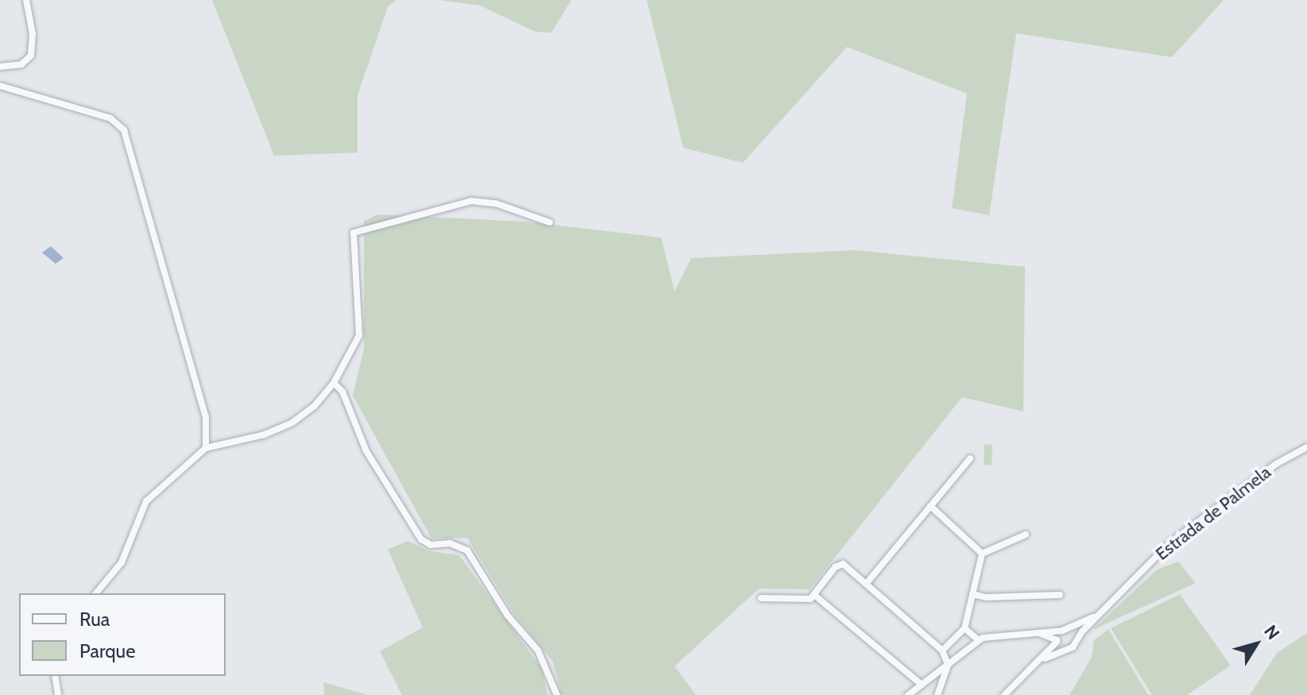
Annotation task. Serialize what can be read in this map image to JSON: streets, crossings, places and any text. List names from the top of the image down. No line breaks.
{"streets":{"street":["Estrada de Palmela"]},"legend":["Rua","Parque"],"north":"top right"}
